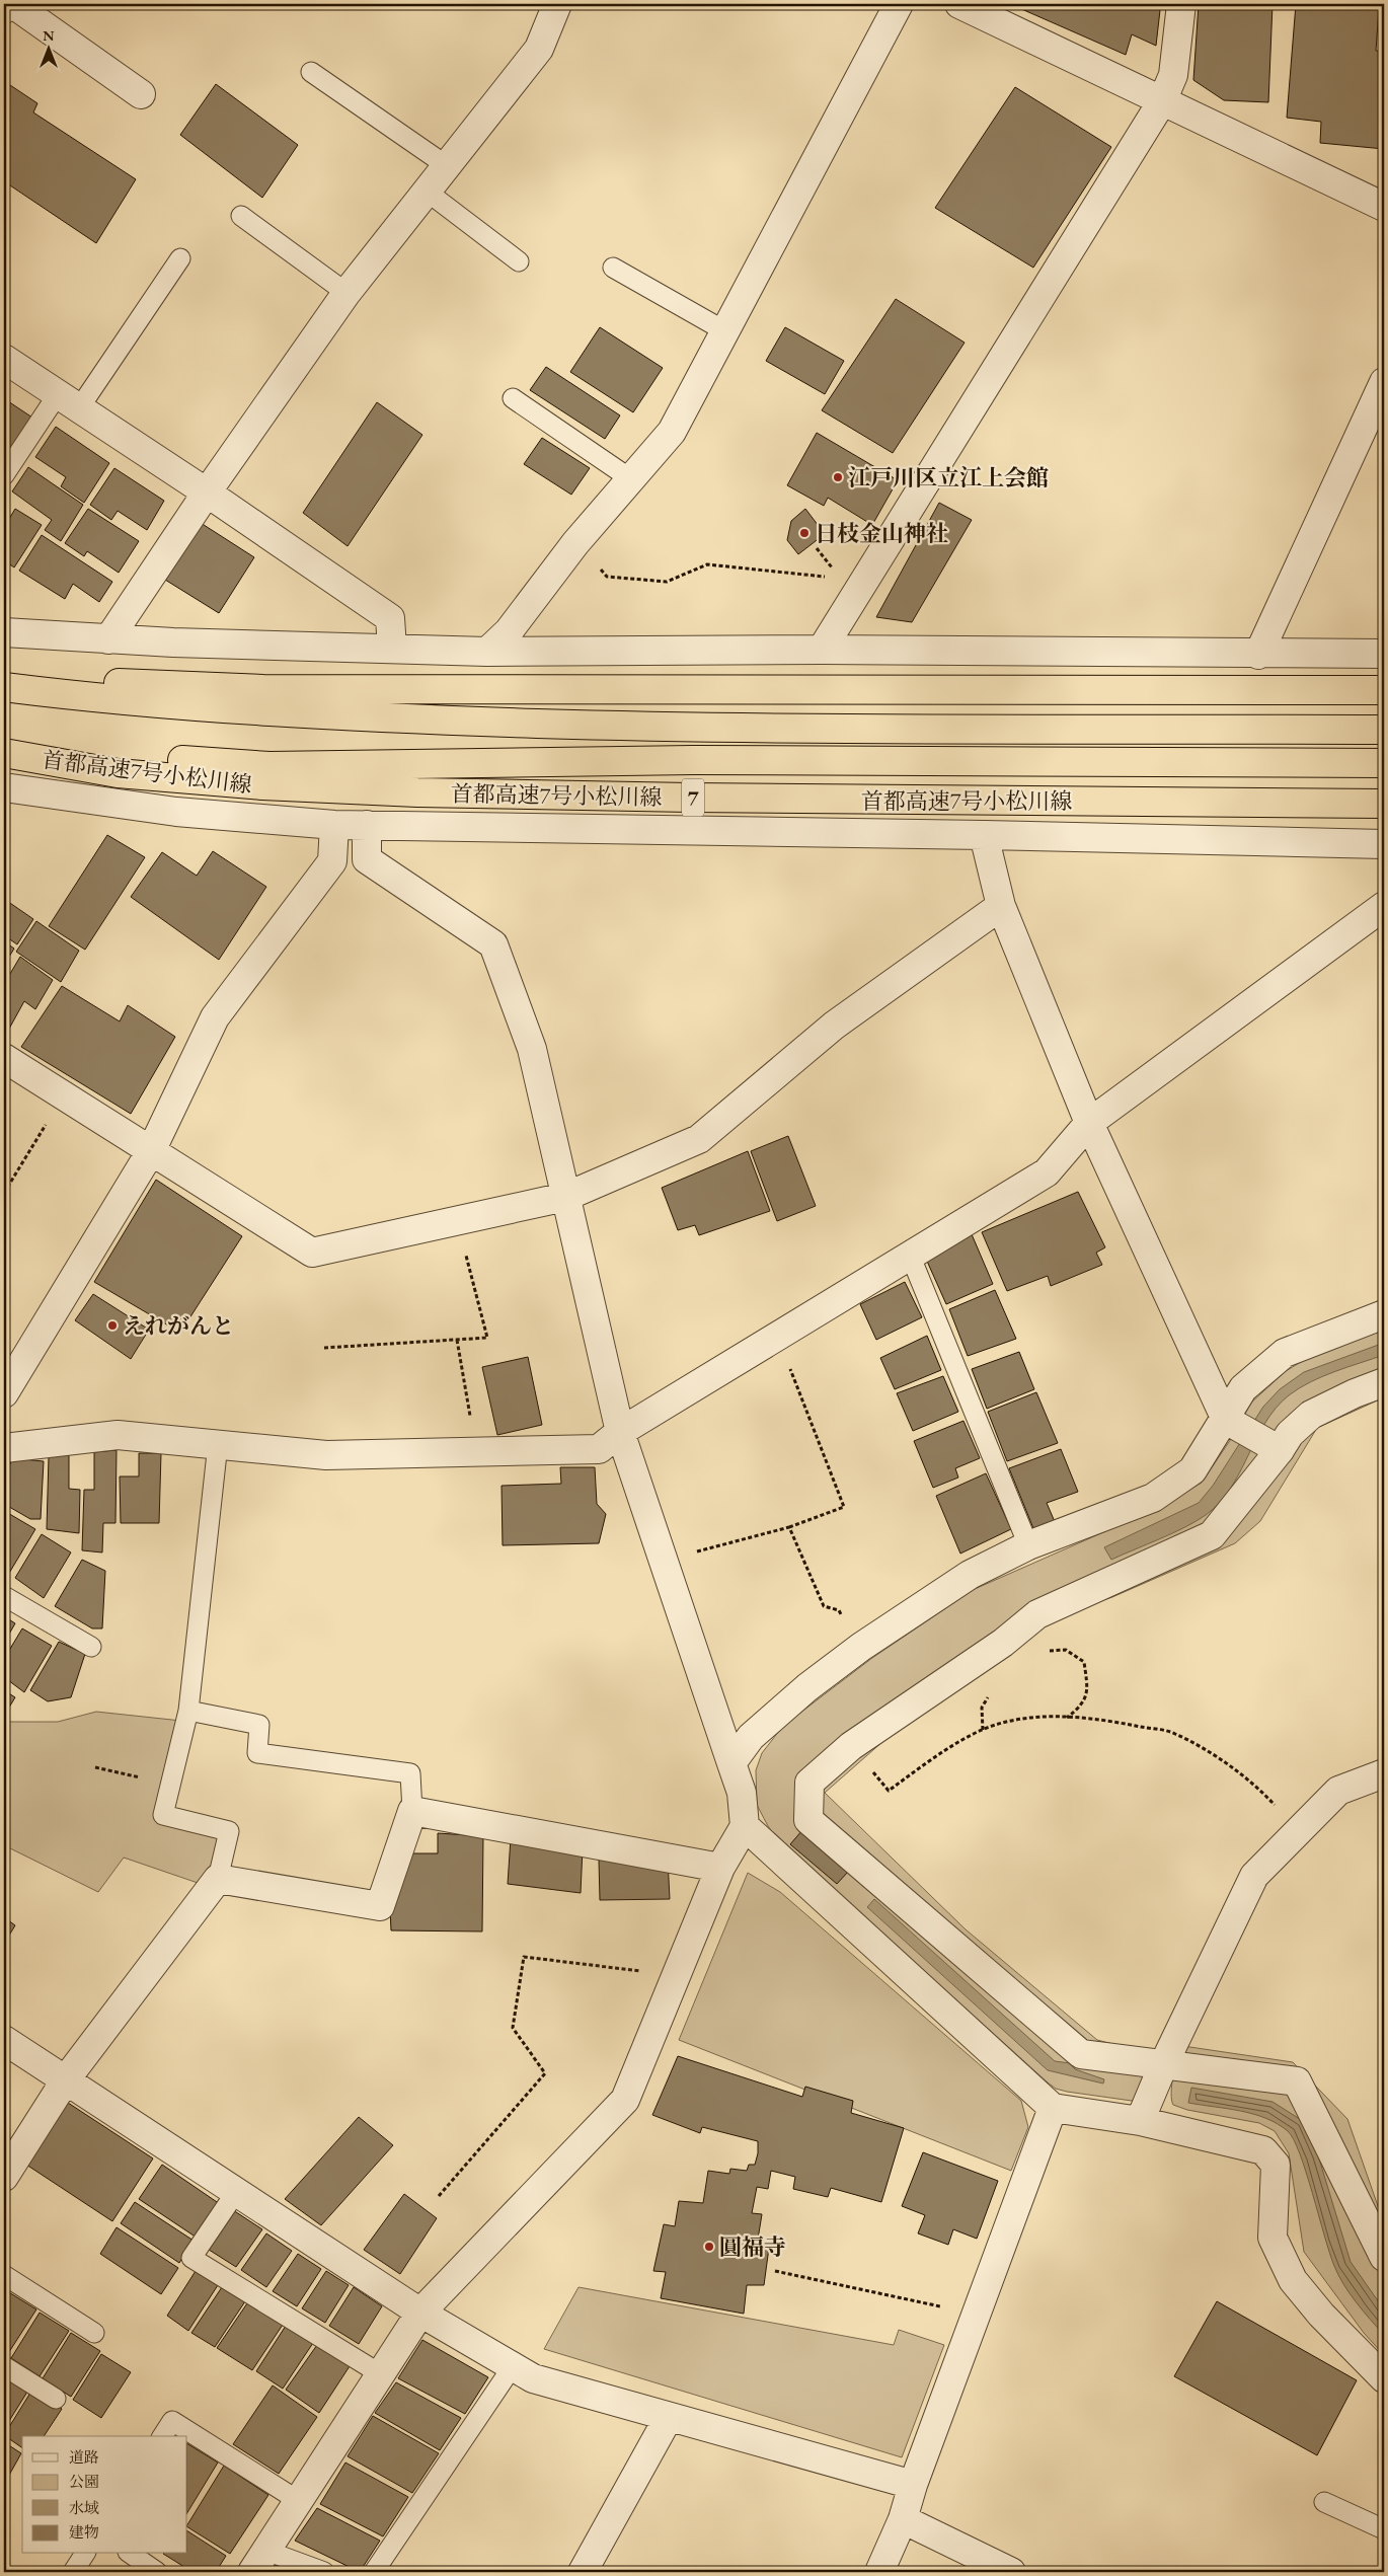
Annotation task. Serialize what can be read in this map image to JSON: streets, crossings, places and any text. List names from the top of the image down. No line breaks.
{"streets":{"highway":["首都高速7号小松川線","7"]},"places":["江戸川区立江上会館","日枝金山神社","えれがんと","圓福寺"],"legend":["道路","公園","水域","建物"],"north":"top"}
